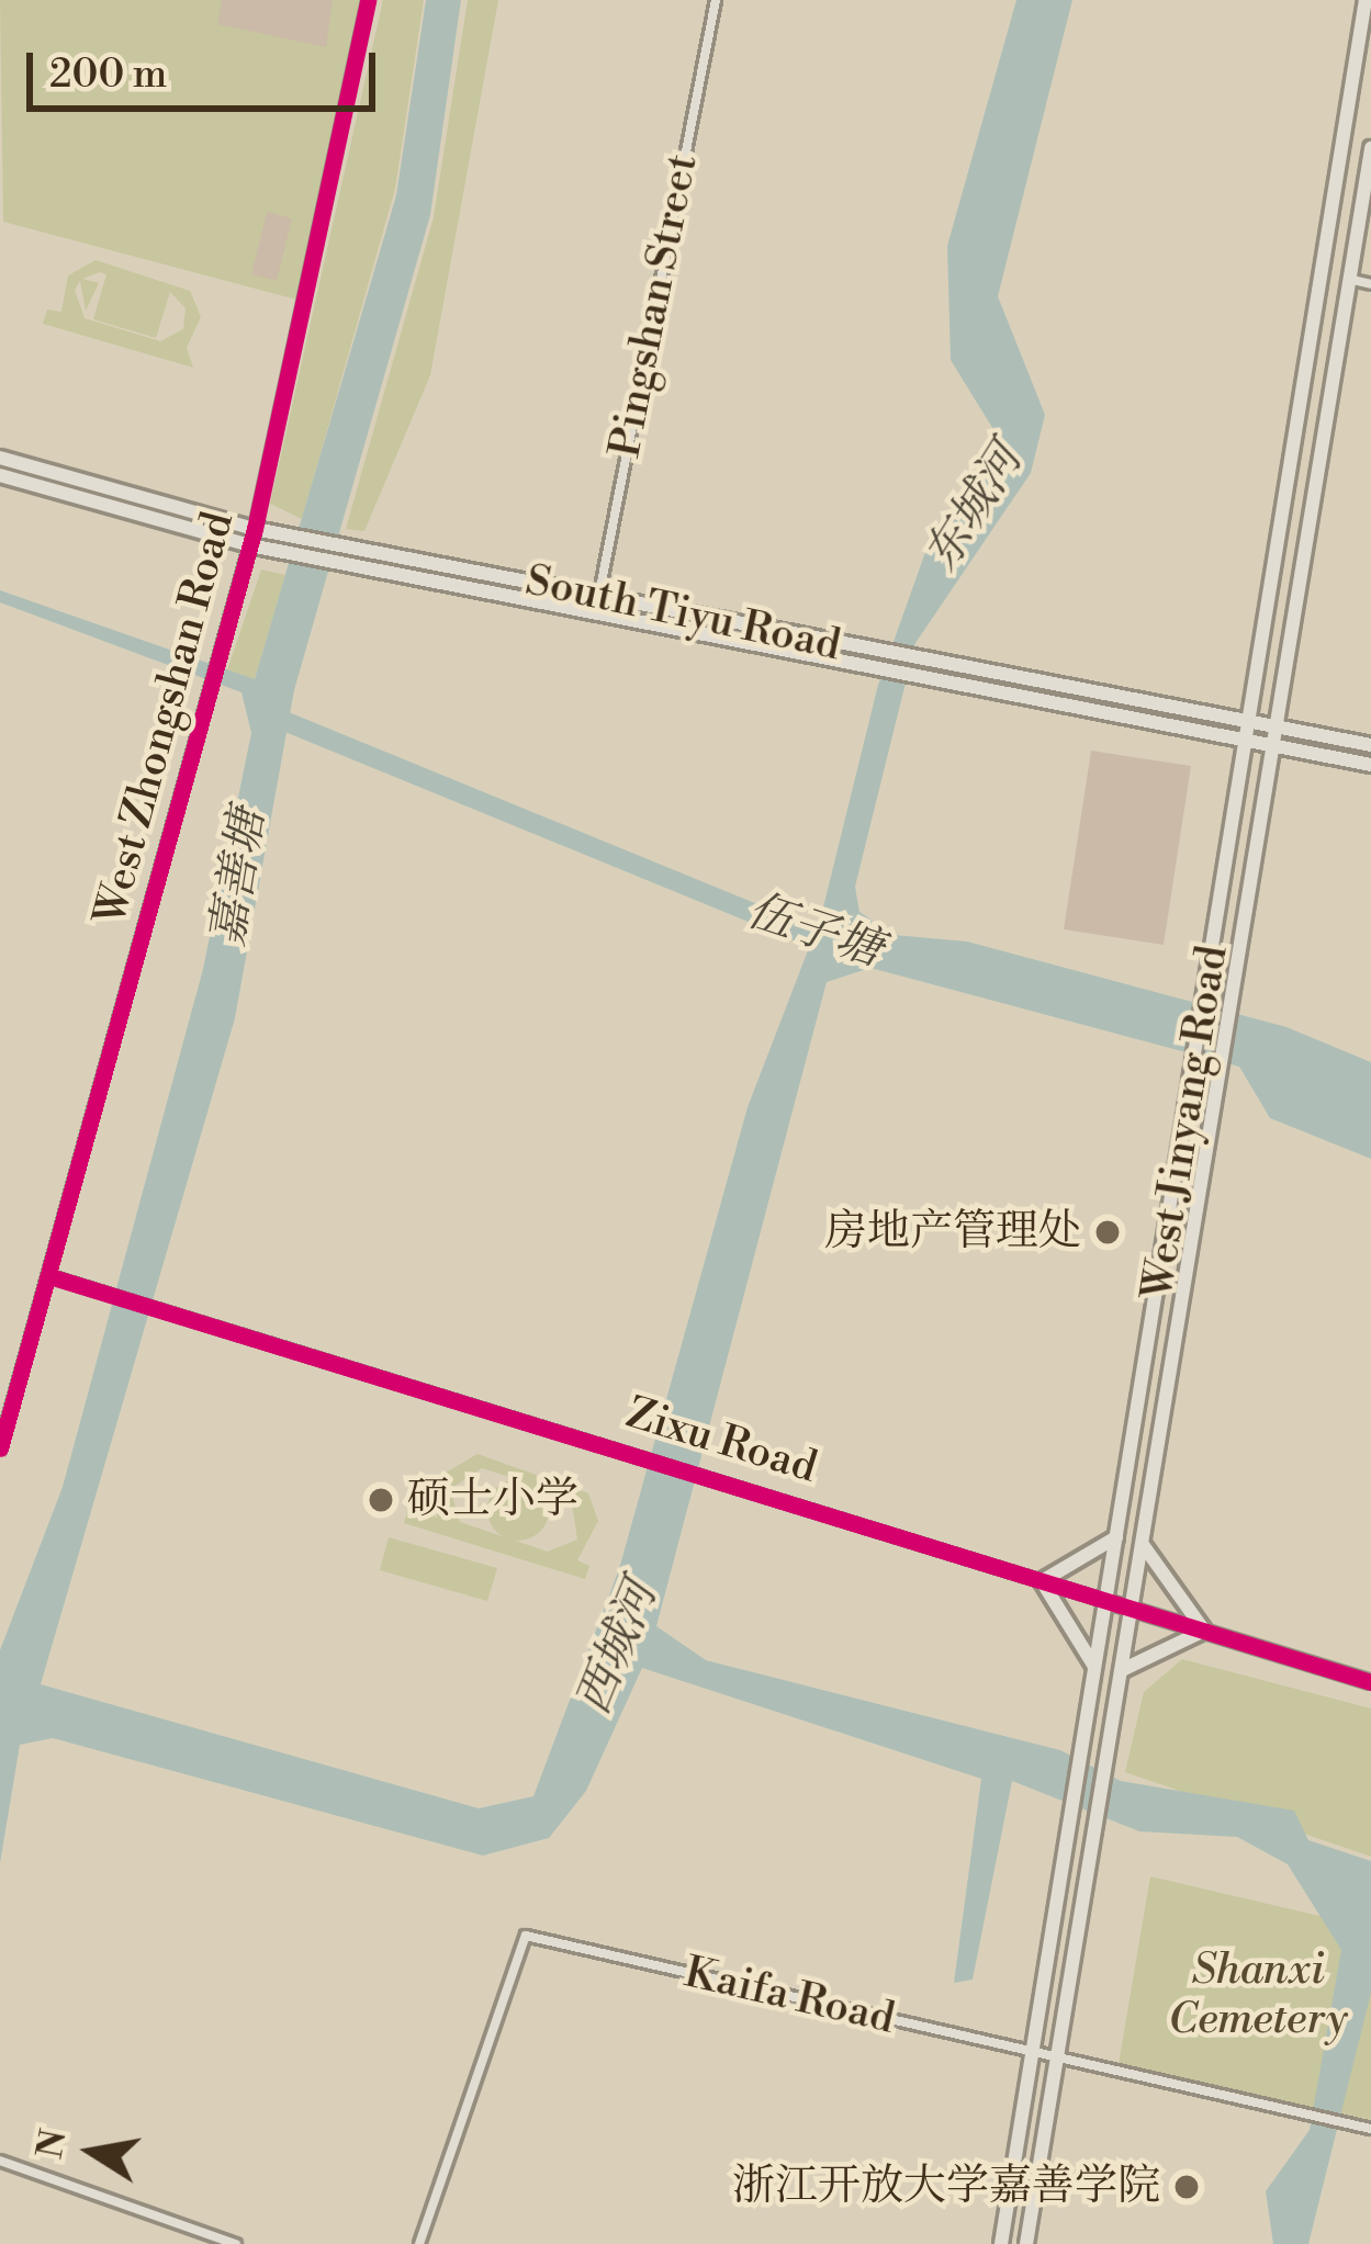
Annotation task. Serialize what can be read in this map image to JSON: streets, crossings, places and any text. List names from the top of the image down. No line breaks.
{"streets":{"main road":["South Tiyu Road","West Jinyang Road"],"street":["Pingshan Street","West Zhongshan Road","Zixu Road","Kaifa Road"]},"crossings":[["Pingshan Street","South Tiyu Road"],["South Tiyu Road","West Zhongshan Road"],["South Tiyu Road","West Jinyang Road"],["West Zhongshan Road","Zixu Road"],["West Jinyang Road","Zixu Road"],["West Jinyang Road","Kaifa Road"]],"water":["东城河","嘉善塘","伍子塘","西城河"],"parks":["Shanxi Cemetery"],"places":["房地产管理处","硕士小学","浙江开放大学嘉善学院"],"scale_bar":"200 m","north":"left"}
